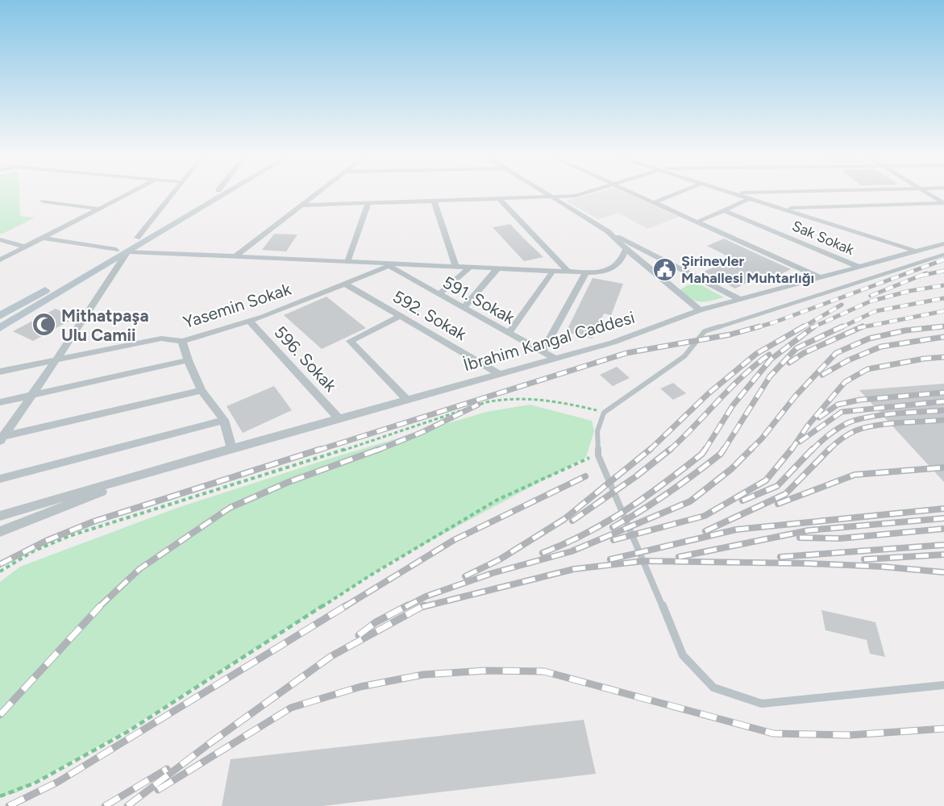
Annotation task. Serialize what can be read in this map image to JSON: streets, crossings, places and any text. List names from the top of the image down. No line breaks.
{"streets":{"street":["Sak Sokak","591. Sokak","Yasemin Sokak","592. Sokak","İbrahim Kangal Caddesi","596. Sokak"]},"crossings":[["Sak Sokak","İbrahim Kangal Caddesi"],["591. Sokak","Yasemin Sokak"],["591. Sokak","İbrahim Kangal Caddesi"],["Yasemin Sokak","592. Sokak"],["Yasemin Sokak","596. Sokak"],["592. Sokak","İbrahim Kangal Caddesi"],["İbrahim Kangal Caddesi","596. Sokak"]],"places":{"public building":["Şirinevler Mahallesi Muhtarlığı"],"mosque":["Mithatpaşa Ulu Camii"]}}
